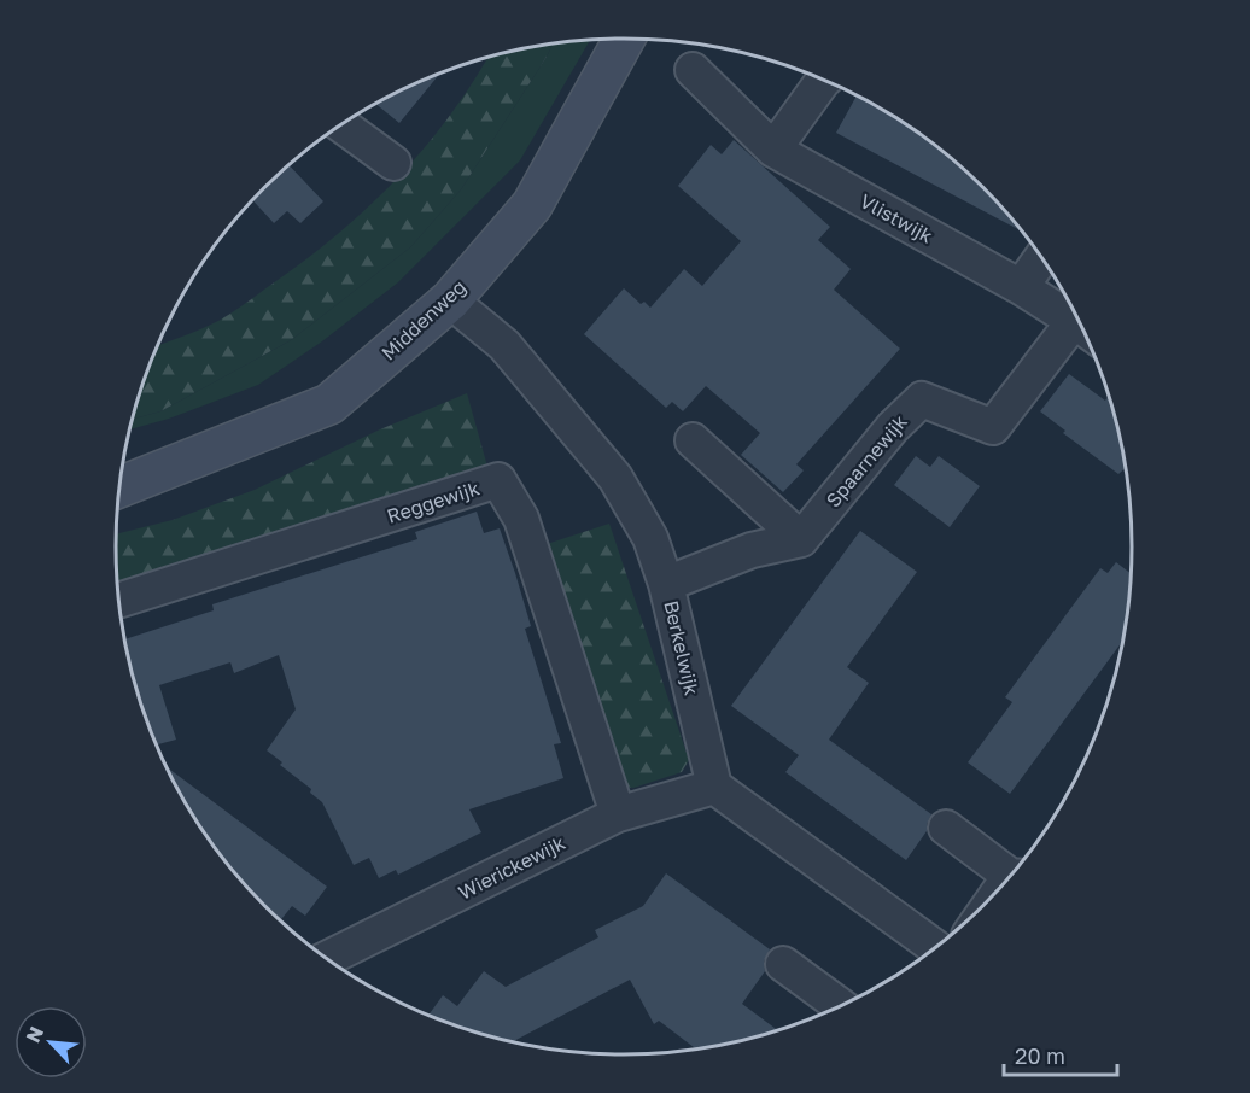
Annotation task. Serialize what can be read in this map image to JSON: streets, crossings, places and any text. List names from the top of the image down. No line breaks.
{"streets":{"street":["Vlistwijk","Middenweg","Spaarnewijk","Reggewijk","Berkelwijk","Wierickewijk"]},"crossings":[["Middenweg","Berkelwijk"],["Reggewijk","Wierickewijk"],["Berkelwijk","Wierickewijk"]],"scale_bar":"20 m","north":"top left"}
